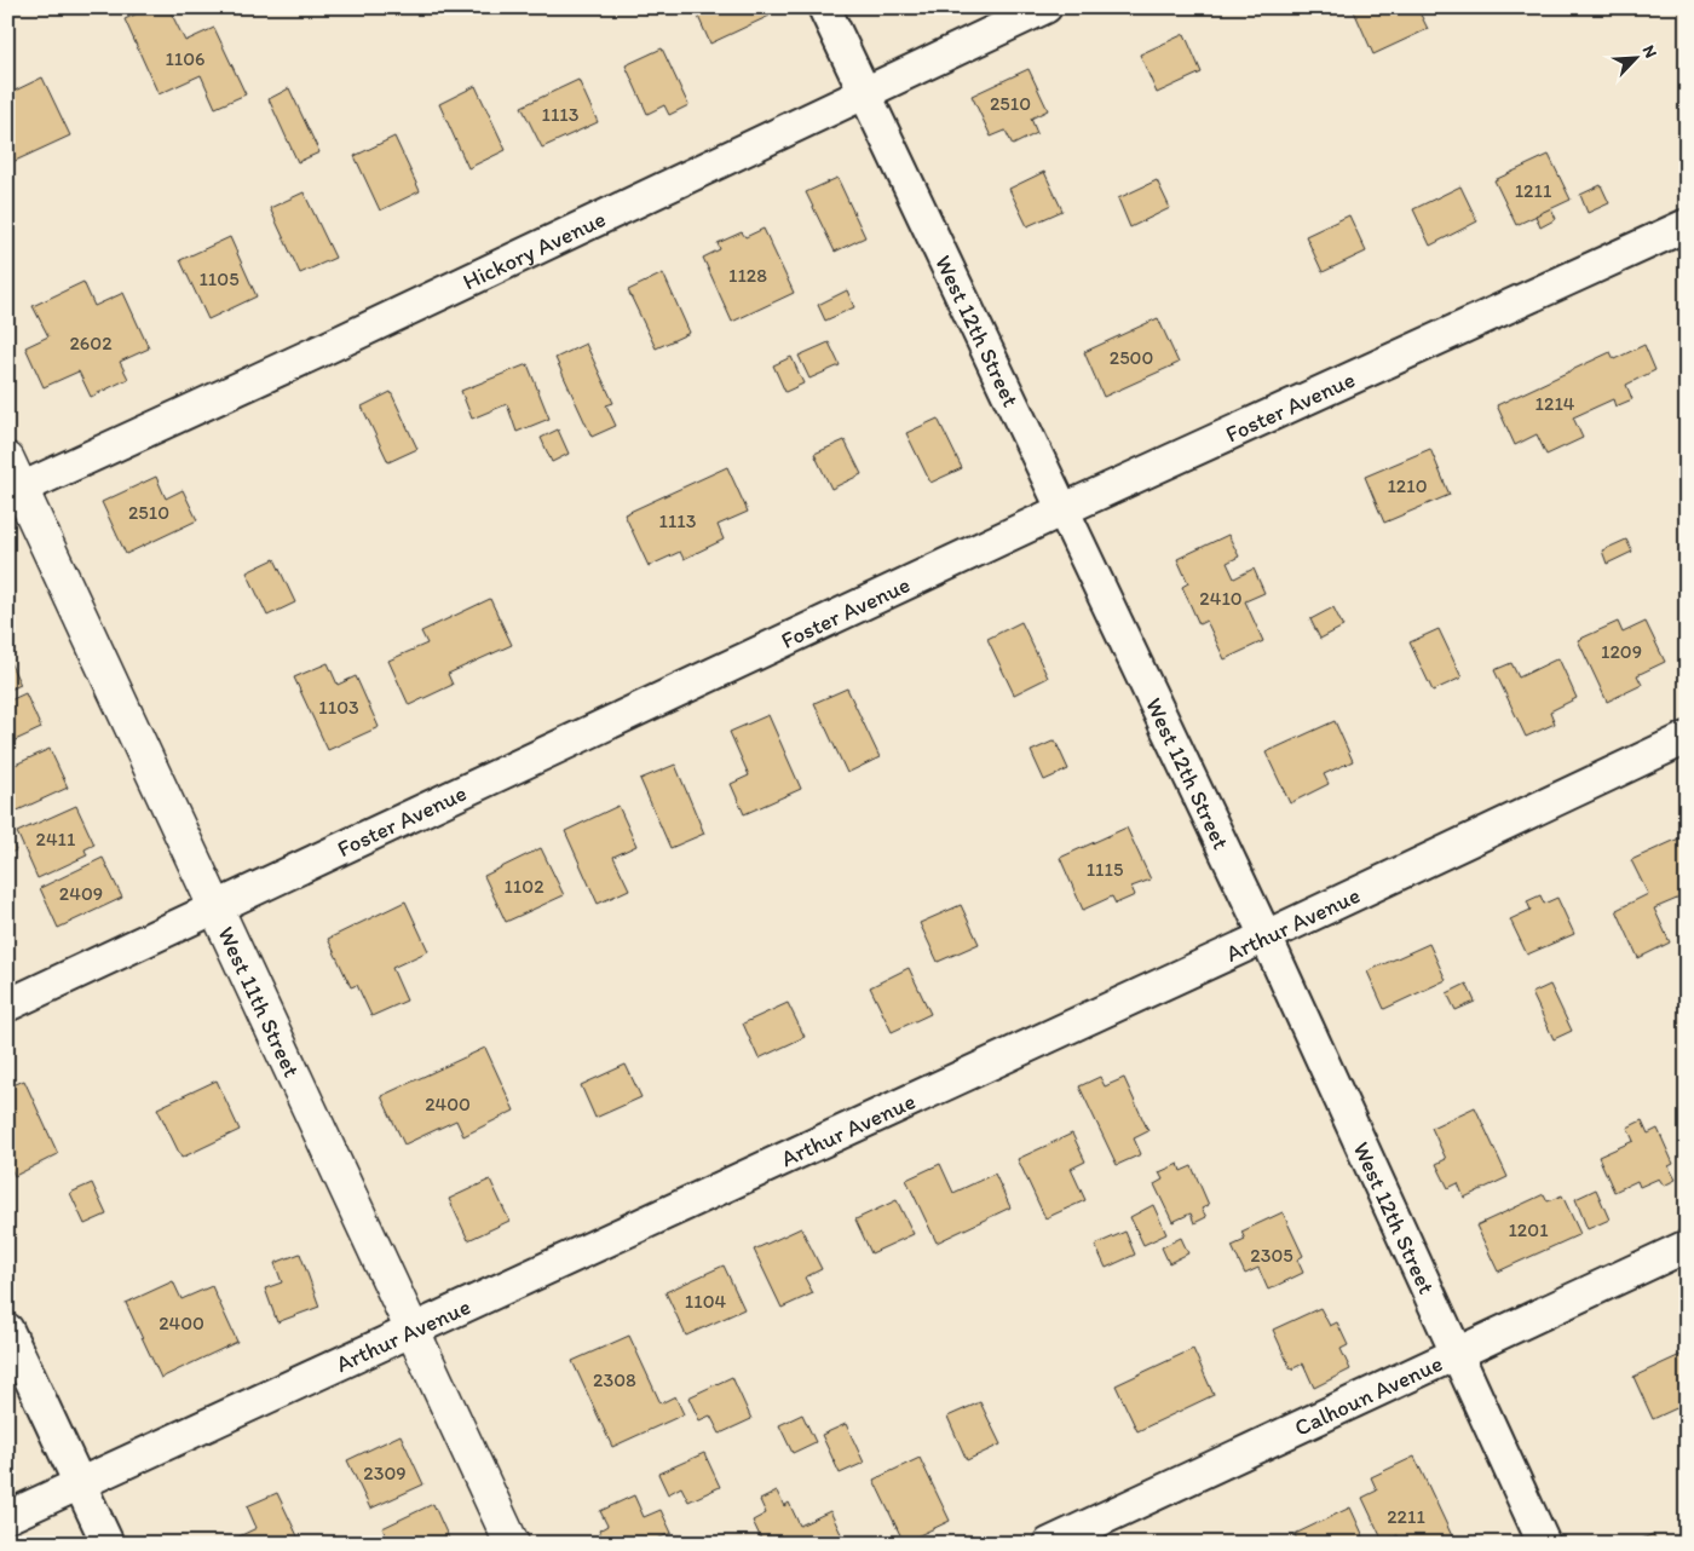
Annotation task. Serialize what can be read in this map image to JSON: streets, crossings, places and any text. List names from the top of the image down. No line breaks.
{"streets":{"main road":["West 11th Street"],"street":["Hickory Avenue","West 12th Street","Foster Avenue","Arthur Avenue","Calhoun Avenue"]},"crossings":[["Hickory Avenue","West 12th Street"],["Hickory Avenue","West 11th Street"],["West 12th Street","Foster Avenue"],["West 12th Street","Arthur Avenue"],["West 12th Street","Calhoun Avenue"],["Foster Avenue","West 11th Street"],["Arthur Avenue","West 11th Street"]],"house_numbers":["1106","2510","1113","1211","1128","1105","2602","2500","1214","1210","2510","1113","2410","1209","1103","2411","1115","1102","2409","2400","1201","2305","1104","2400","2308","2309","2211"],"north":"top right"}
